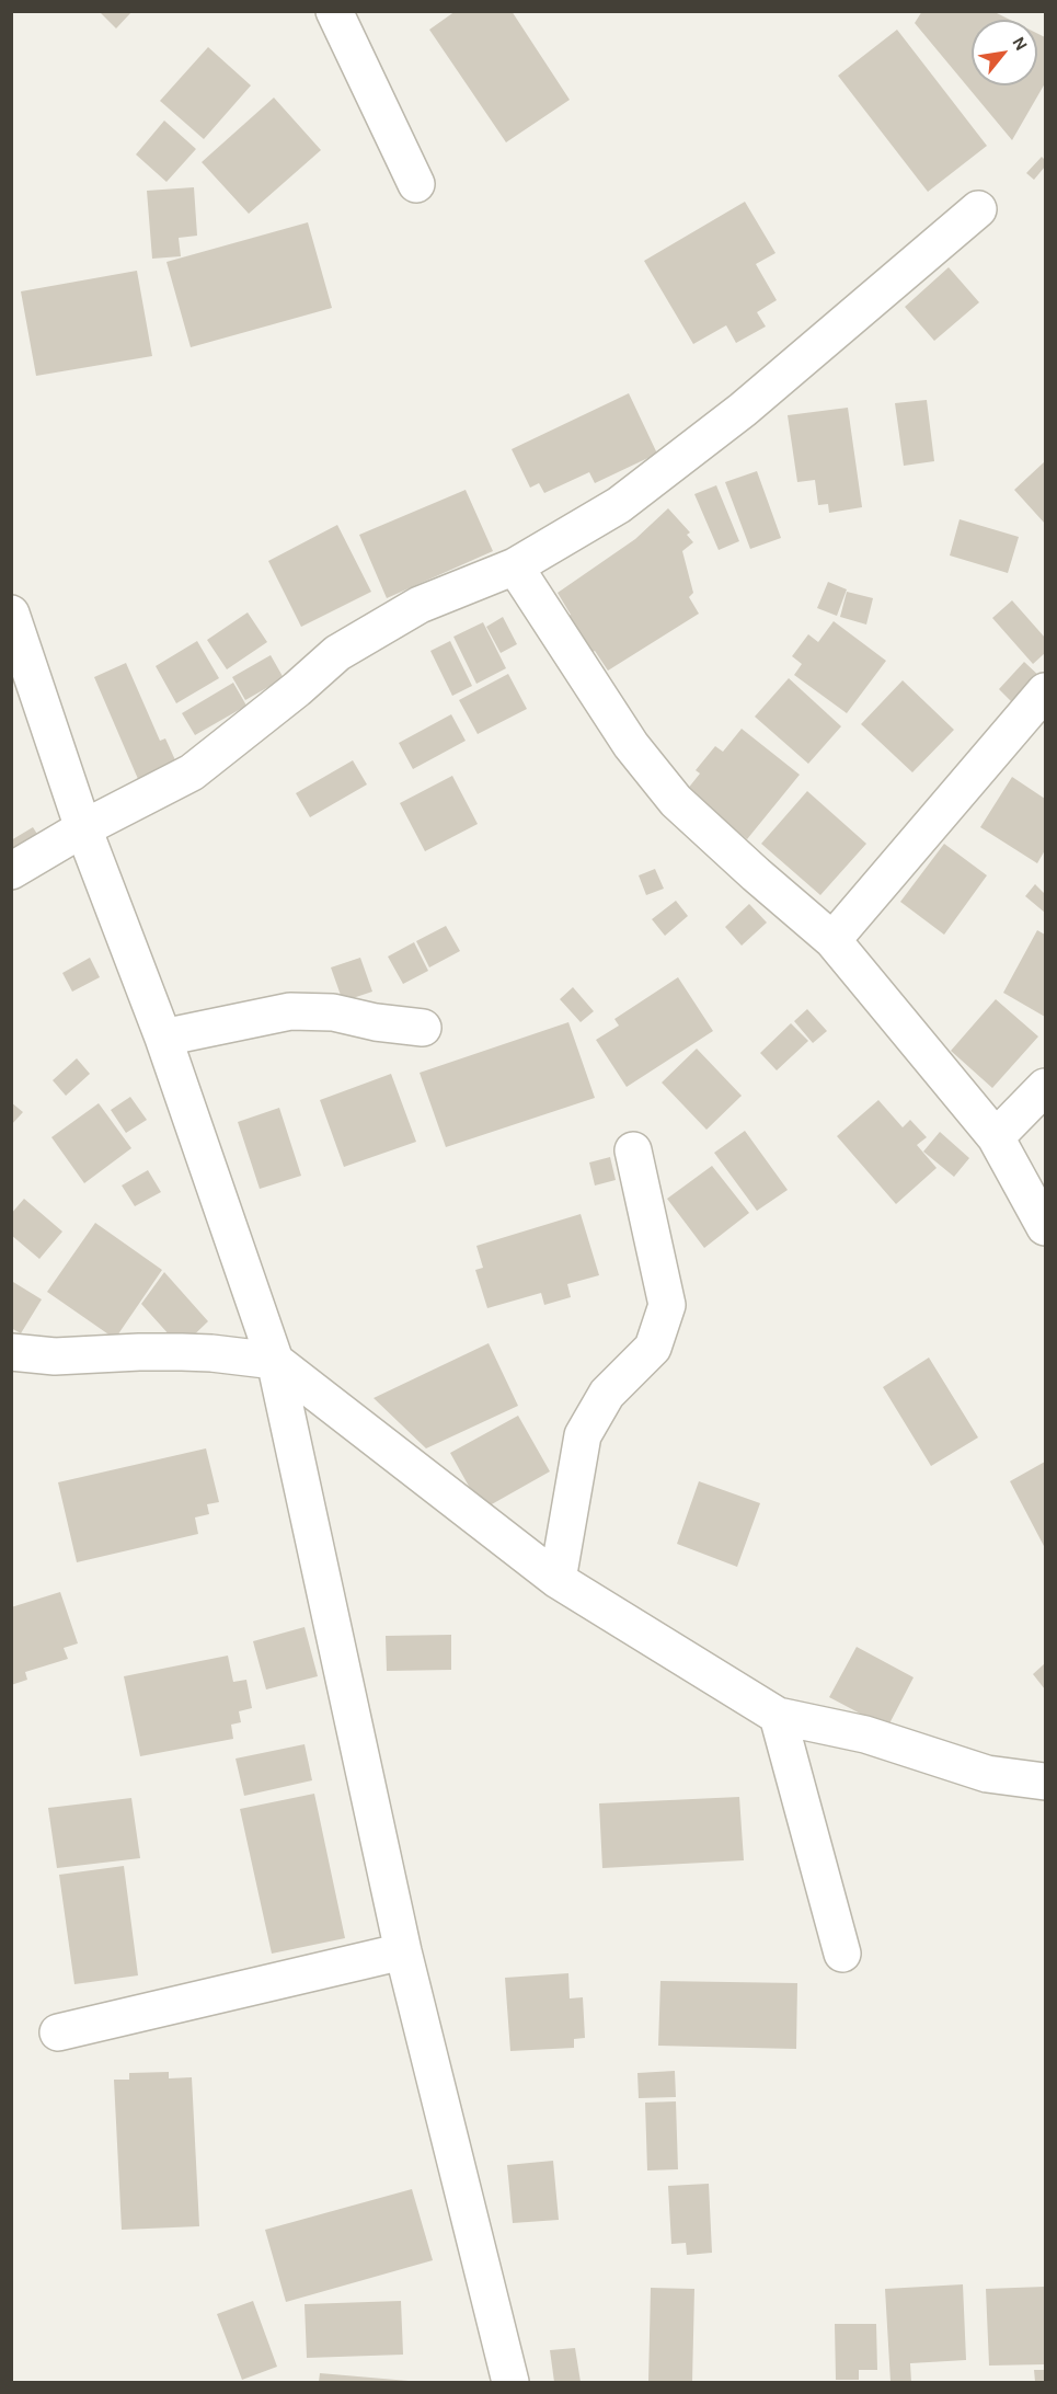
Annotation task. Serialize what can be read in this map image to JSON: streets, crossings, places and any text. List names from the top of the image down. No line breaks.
{"north":"top right"}
